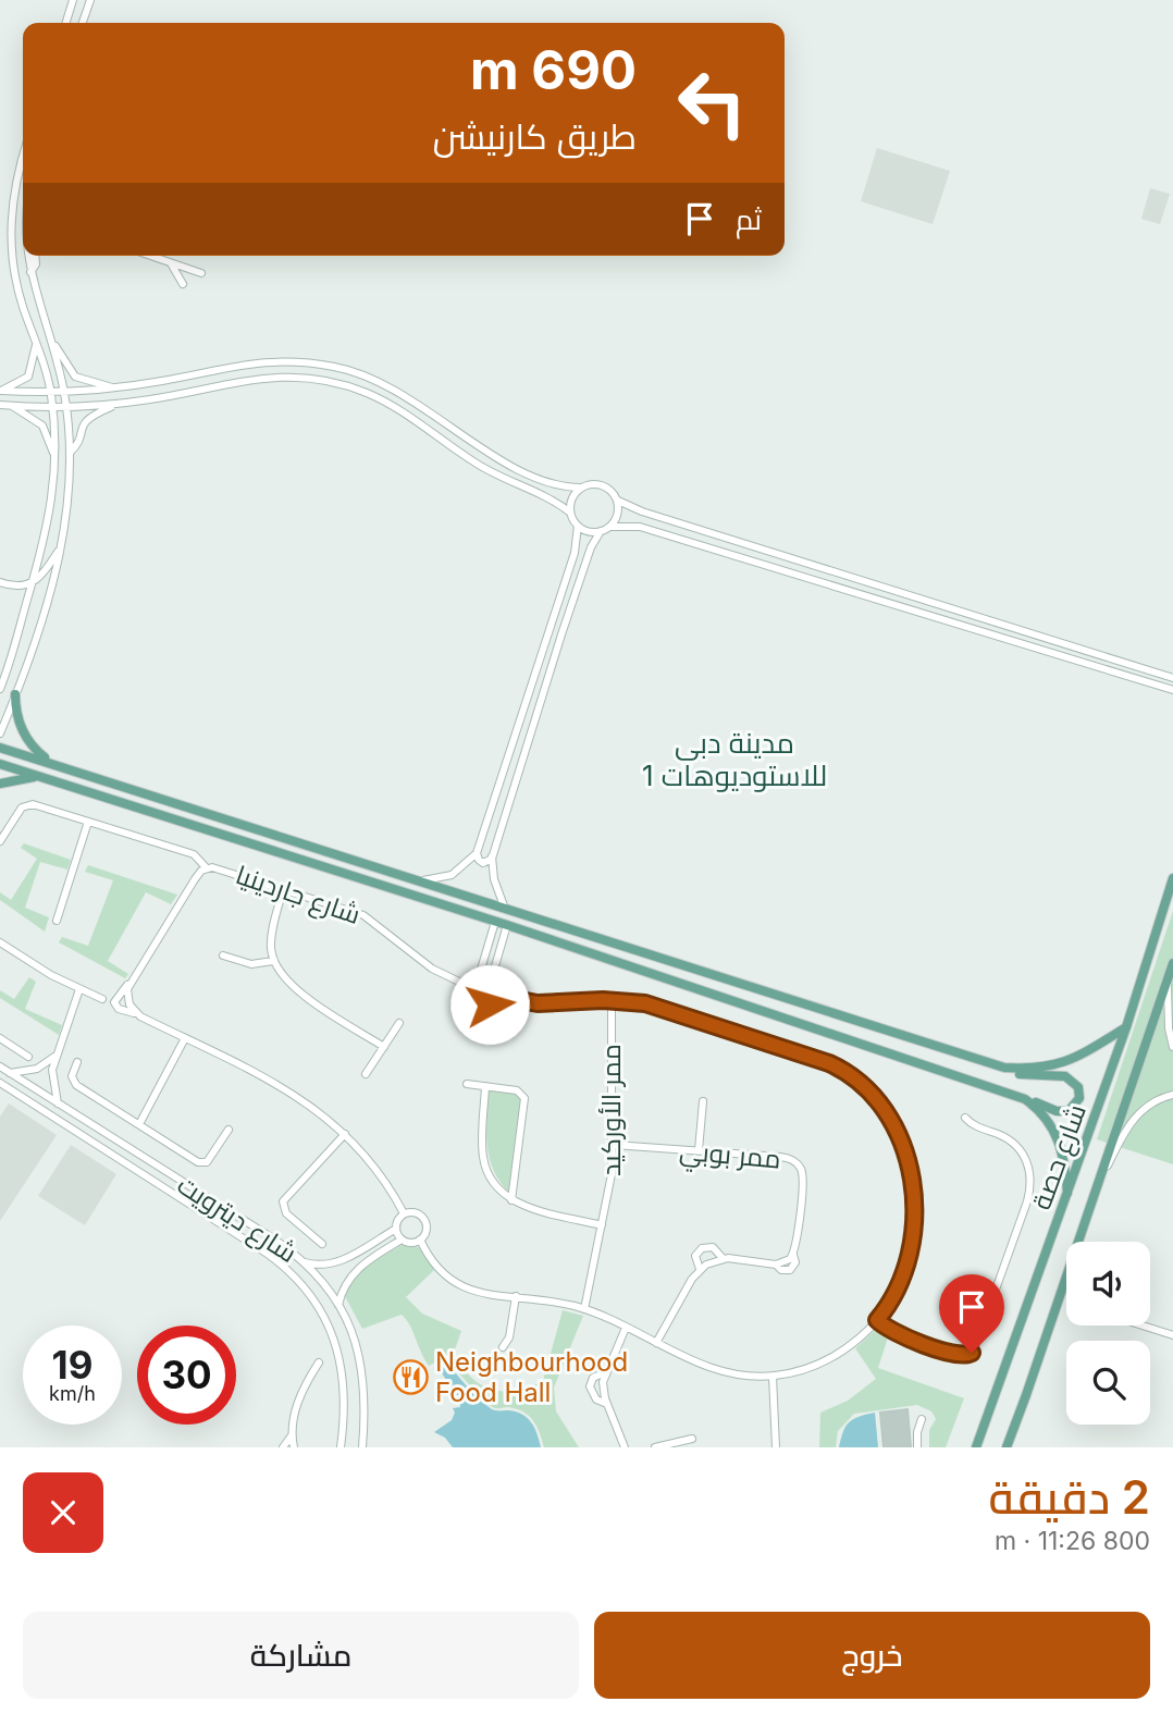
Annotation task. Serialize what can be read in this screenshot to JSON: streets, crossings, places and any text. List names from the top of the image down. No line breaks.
{"streets":{"main road":["شارع حصة"],"street":["شارع جاردينيا","ممر الأوركيد","ممر بوبي","شارع ديترويت"]},"crossings":[["شارع جاردينيا","ممر الأوركيد"],["شارع جاردينيا","ممر بوبي"],["ممر الأوركيد","ممر بوبي"]],"districts":["مدينة دبي للاستوديوهات 1"],"places":{"restaurant":["Neighbourhood Food Hall"]},"page":{"turn":["690 m","طريق كارنيشن"],"then":"ثم","speed":"19 km/h","limit":"30","heading":["2 دقيقة","800 m · 11:26"],"buttons":["خروج","مشاركة"]}}
